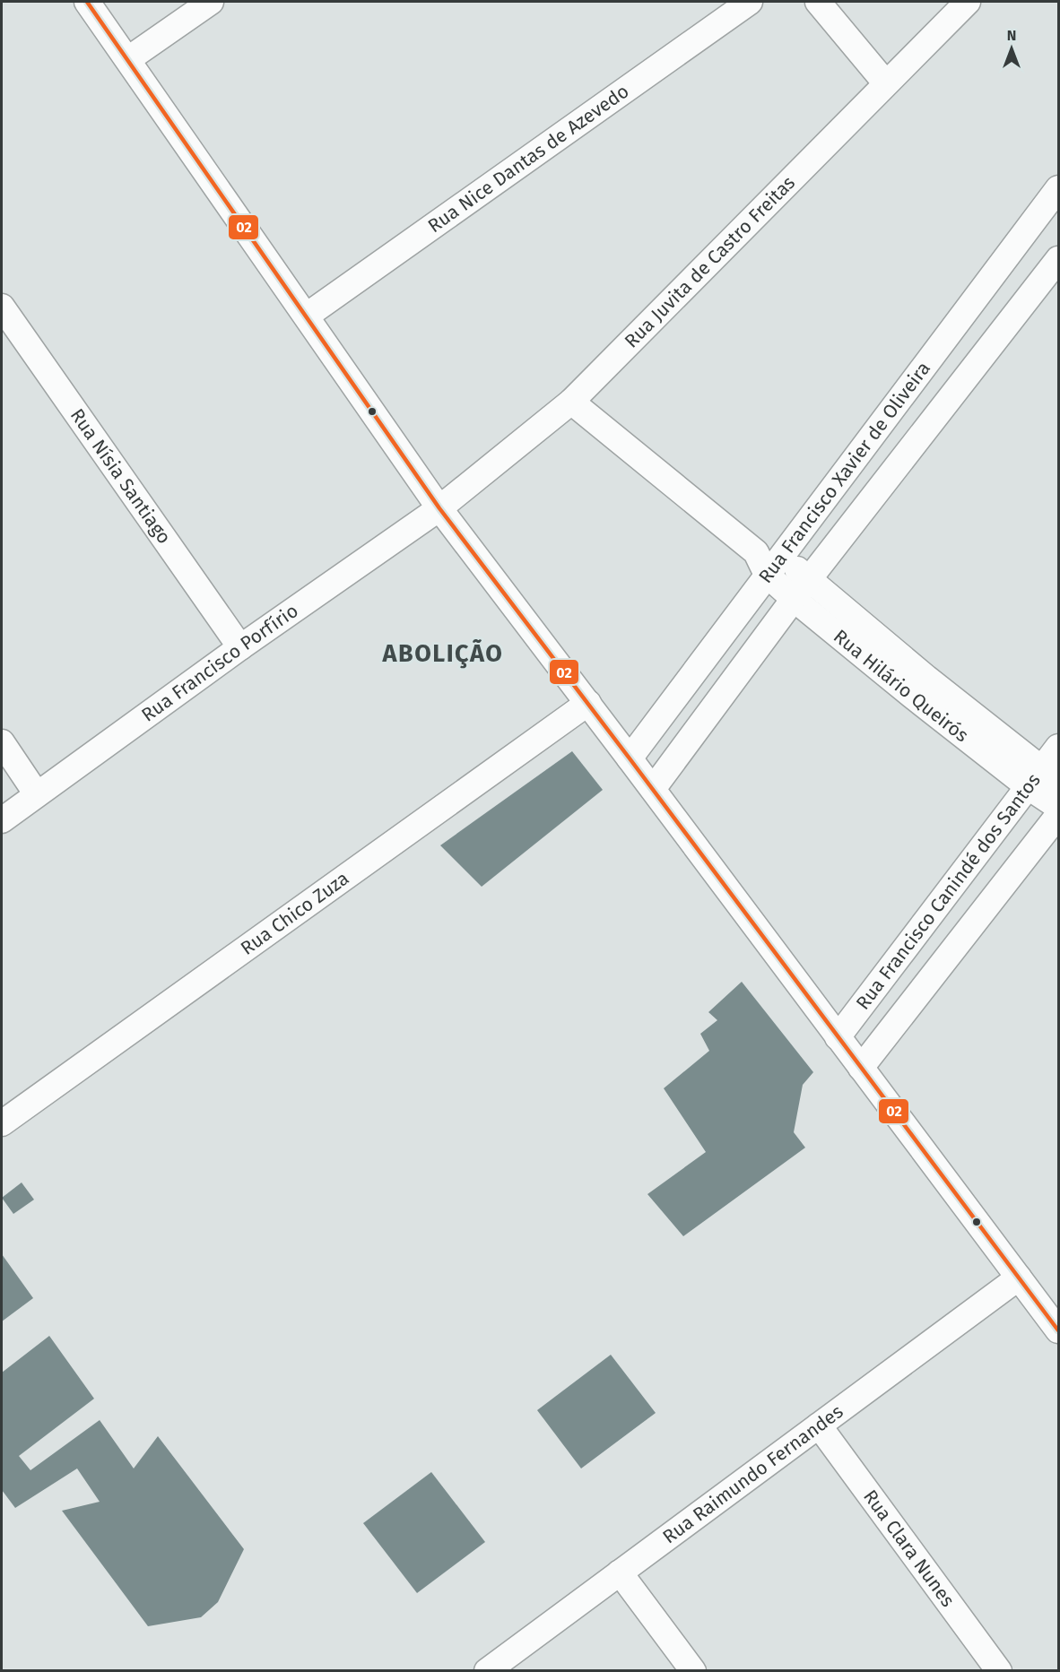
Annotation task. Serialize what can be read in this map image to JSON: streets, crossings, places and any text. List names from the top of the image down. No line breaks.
{"streets":{"street":["Rua Nice Dantas de Azevedo","Rua Juvita de Castro Freitas","Rua Francisco Xavier de Oliveira","Rua Nísia Santiago","Rua Francisco Porfírio","Rua Hilário Queirós","Rua Francisco Canindé dos Santos","Rua Chico Zuza","Rua Raimundo Fernandes","Rua Clara Nunes"]},"crossings":[["Rua Juvita de Castro Freitas","Rua Francisco Porfírio"],["Rua Juvita de Castro Freitas","Rua Hilário Queirós"],["Rua Francisco Xavier de Oliveira","Rua Hilário Queirós"],["Rua Nísia Santiago","Rua Francisco Porfírio"],["Rua Hilário Queirós","Rua Francisco Canindé dos Santos"],["Rua Raimundo Fernandes","Rua Clara Nunes"]],"districts":["ABOLIÇÃO"],"lines":["transit line 02"],"north":"top"}
